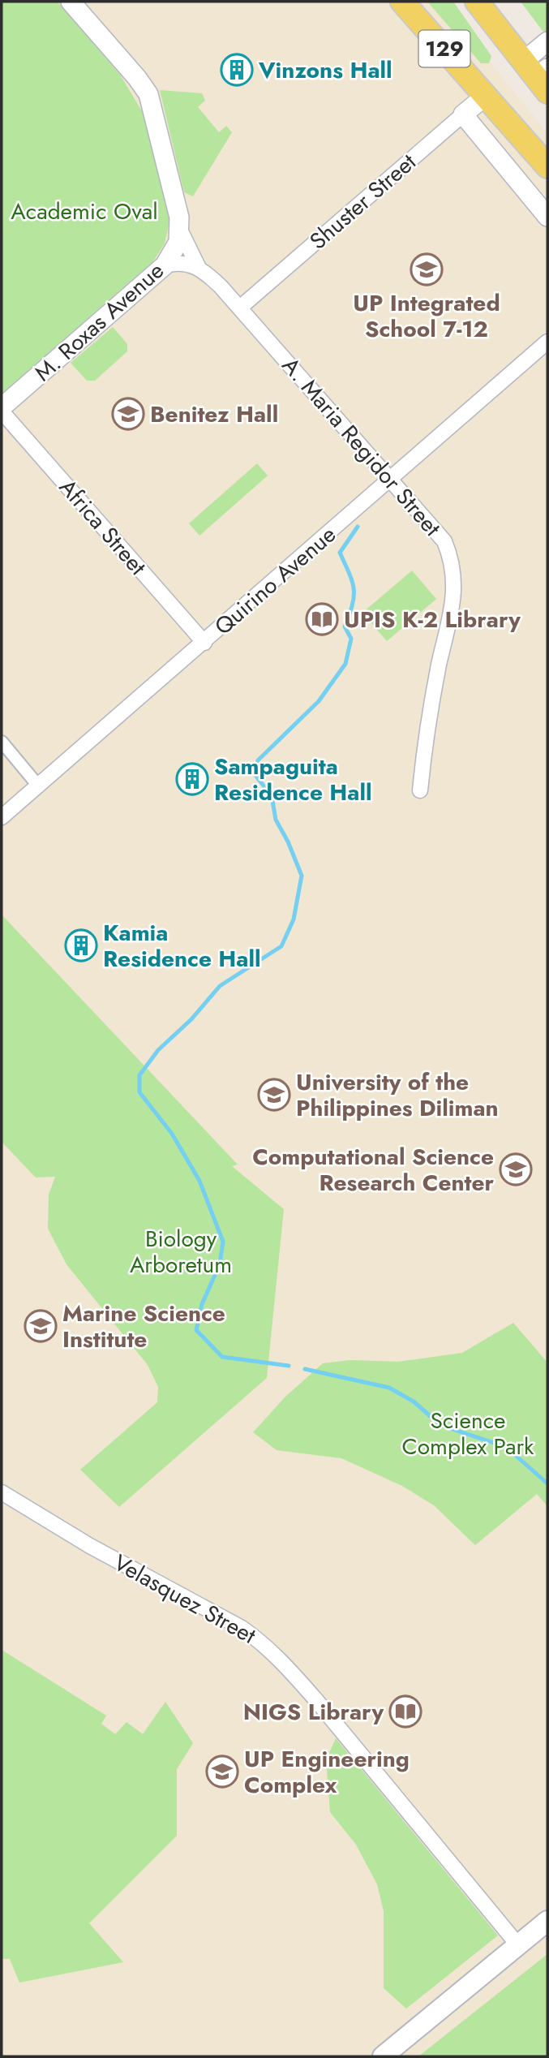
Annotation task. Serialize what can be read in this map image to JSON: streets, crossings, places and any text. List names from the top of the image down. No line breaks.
{"streets":{"main road":["129"],"street":["Shuster Street","M. Roxas Avenue","A. Maria Regidor Street","Africa Street","Quirino Avenue","Velasquez Street"]},"crossings":[["129","Shuster Street"],["Shuster Street","A. Maria Regidor Street"],["M. Roxas Avenue","A. Maria Regidor Street"],["M. Roxas Avenue","Africa Street"],["A. Maria Regidor Street","Quirino Avenue"],["Africa Street","Quirino Avenue"]],"parks":["Academic Oval","Biology Arboretum","Science Complex Park"],"places":{"building":["Vinzons Hall","Sampaguita Residence Hall","Kamia Residence Hall"],"school or university":["UP Integrated School 7-12","Benitez Hall","University of the Philippines Diliman","Computational Science Research Center","Marine Science Institute","UP Engineering Complex"],"library":["UPIS K-2 Library","NIGS Library"]}}
